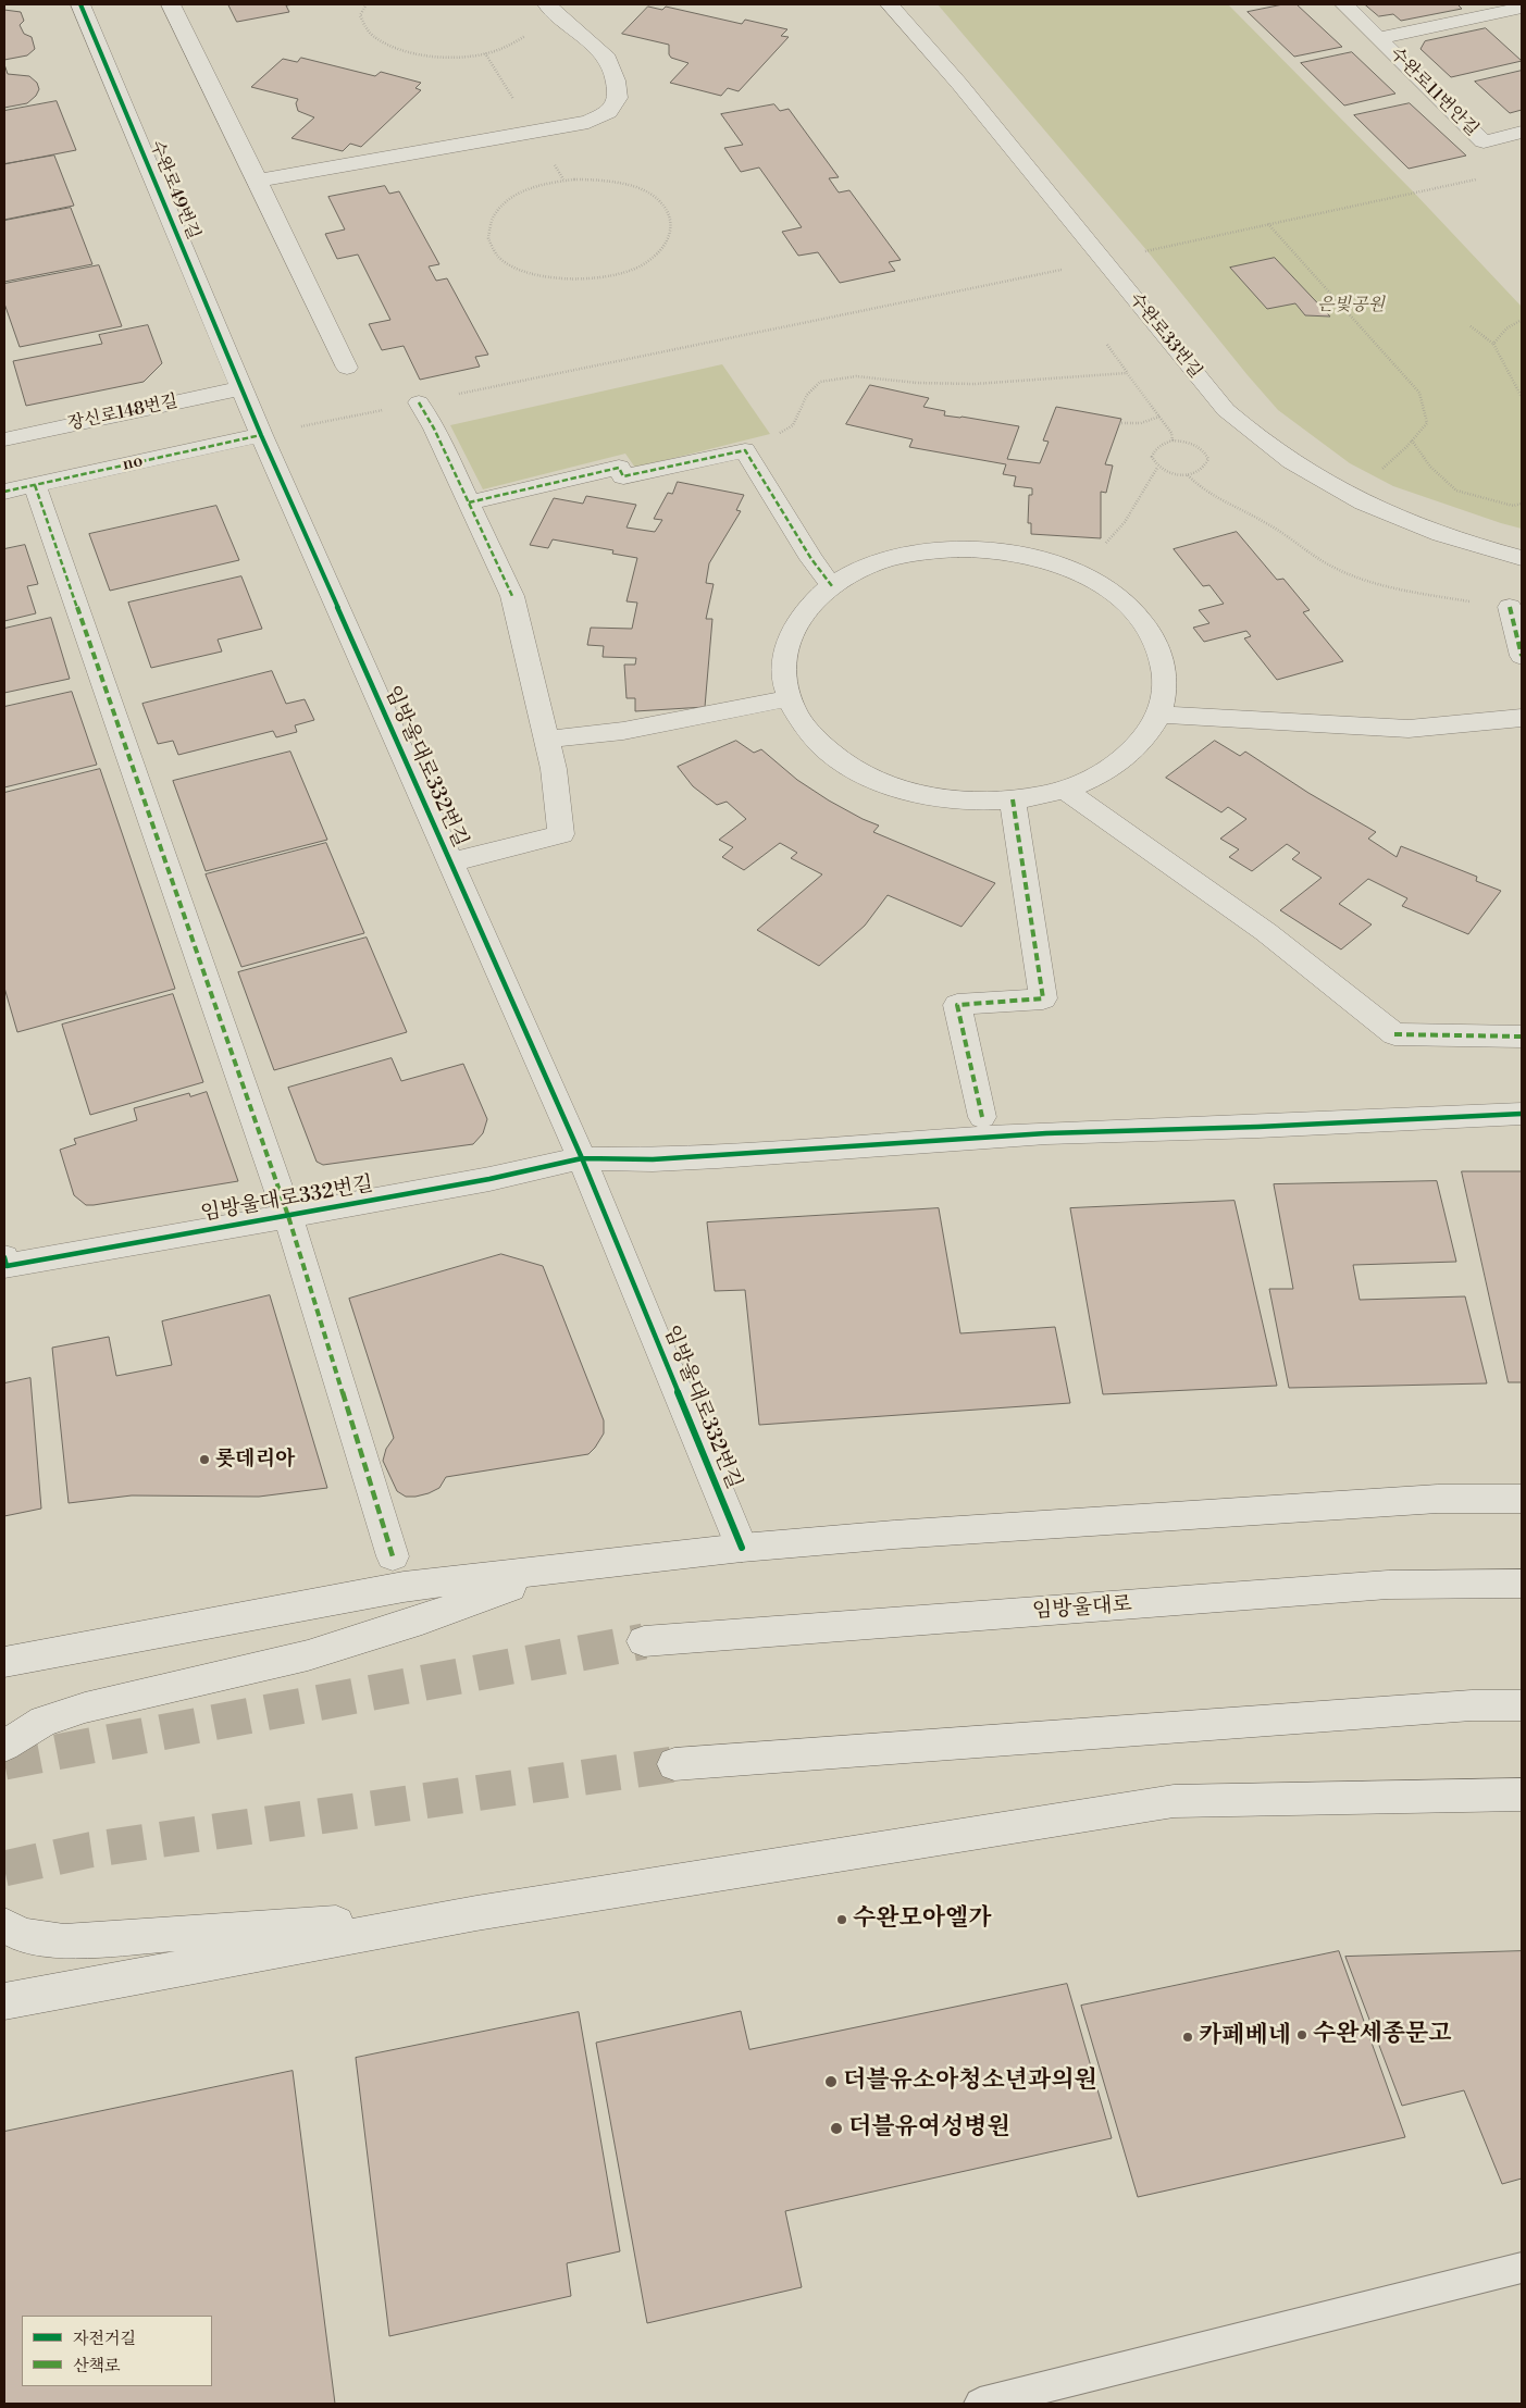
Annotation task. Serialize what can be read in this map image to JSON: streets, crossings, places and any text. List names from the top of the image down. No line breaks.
{"streets":{"street":["수완로11번안길","수완로49번길","수완로33번길","장신로148번길","no","임방울대로332번길","임방울대로"]},"crossings":[["수완로49번길","장신로148번길"],["수완로49번길","임방울대로332번길"],["장신로148번길","임방울대로332번길"],["no","임방울대로332번길"]],"parks":["은빛공원"],"places":["롯데리아","수완모아엘가","수완세종문고","카페베네","더블유소아청소년과의원","더블유여성병원"],"legend":["자전거길","산책로"]}
